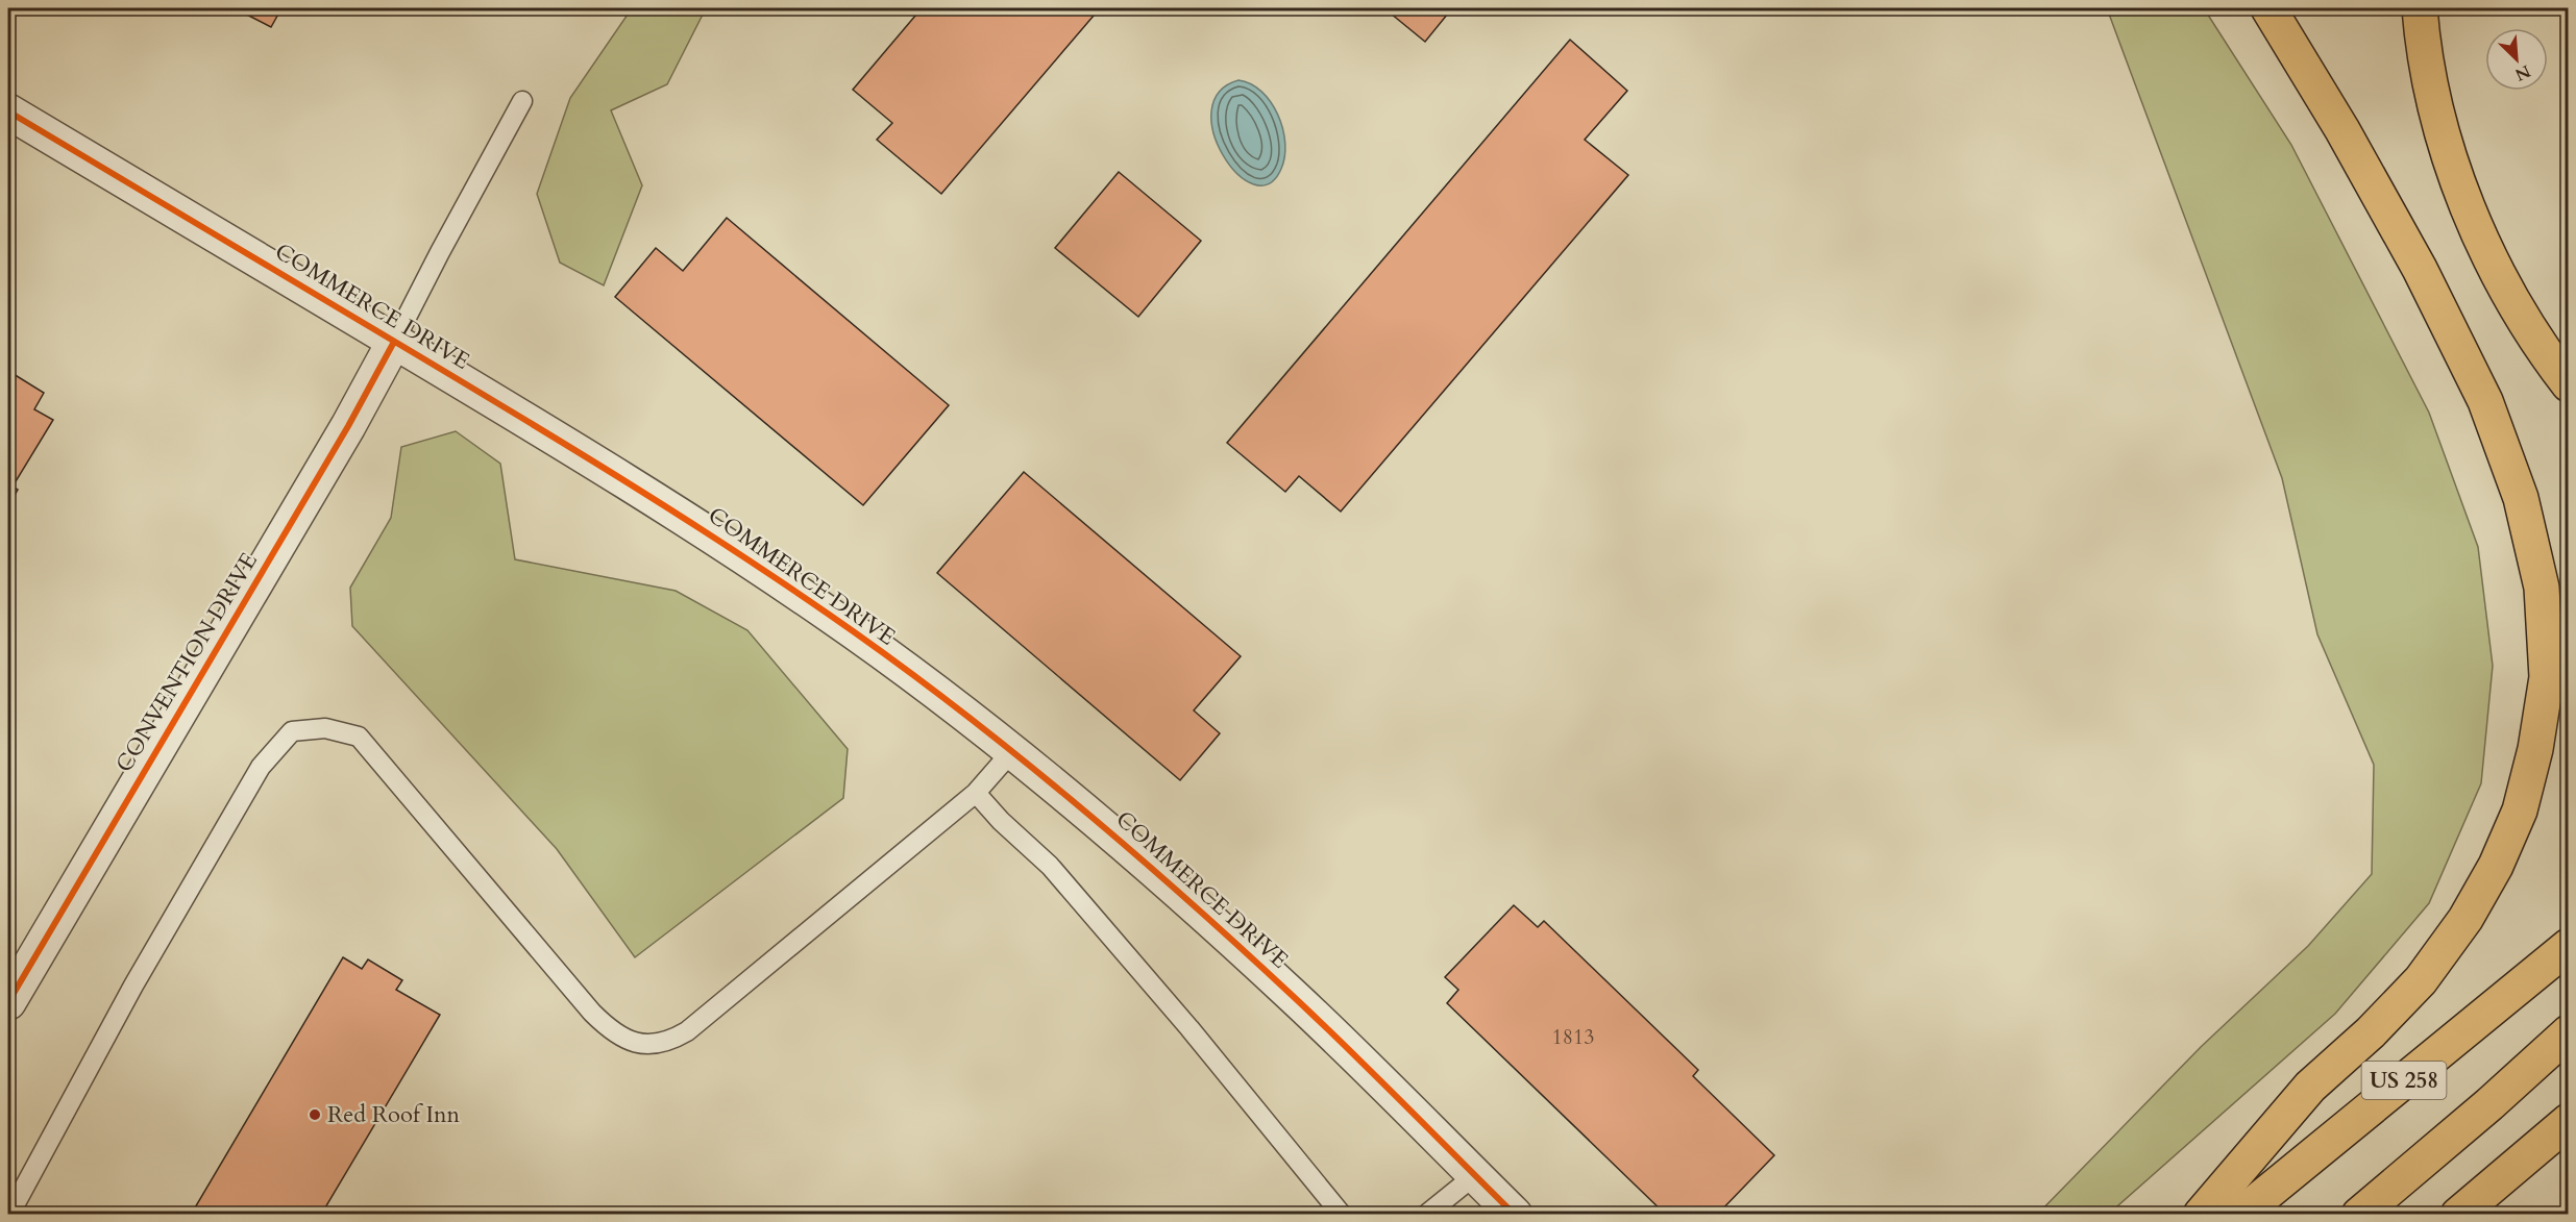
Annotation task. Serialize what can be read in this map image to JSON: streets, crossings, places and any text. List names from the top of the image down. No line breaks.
{"streets":{"main road":["US 258"],"street":["COMMERCE DRIVE","CONVENTION DRIVE"]},"crossings":[["COMMERCE DRIVE","CONVENTION DRIVE"]],"places":["Red Roof Inn"],"house_numbers":["1813"],"north":"bottom right"}
